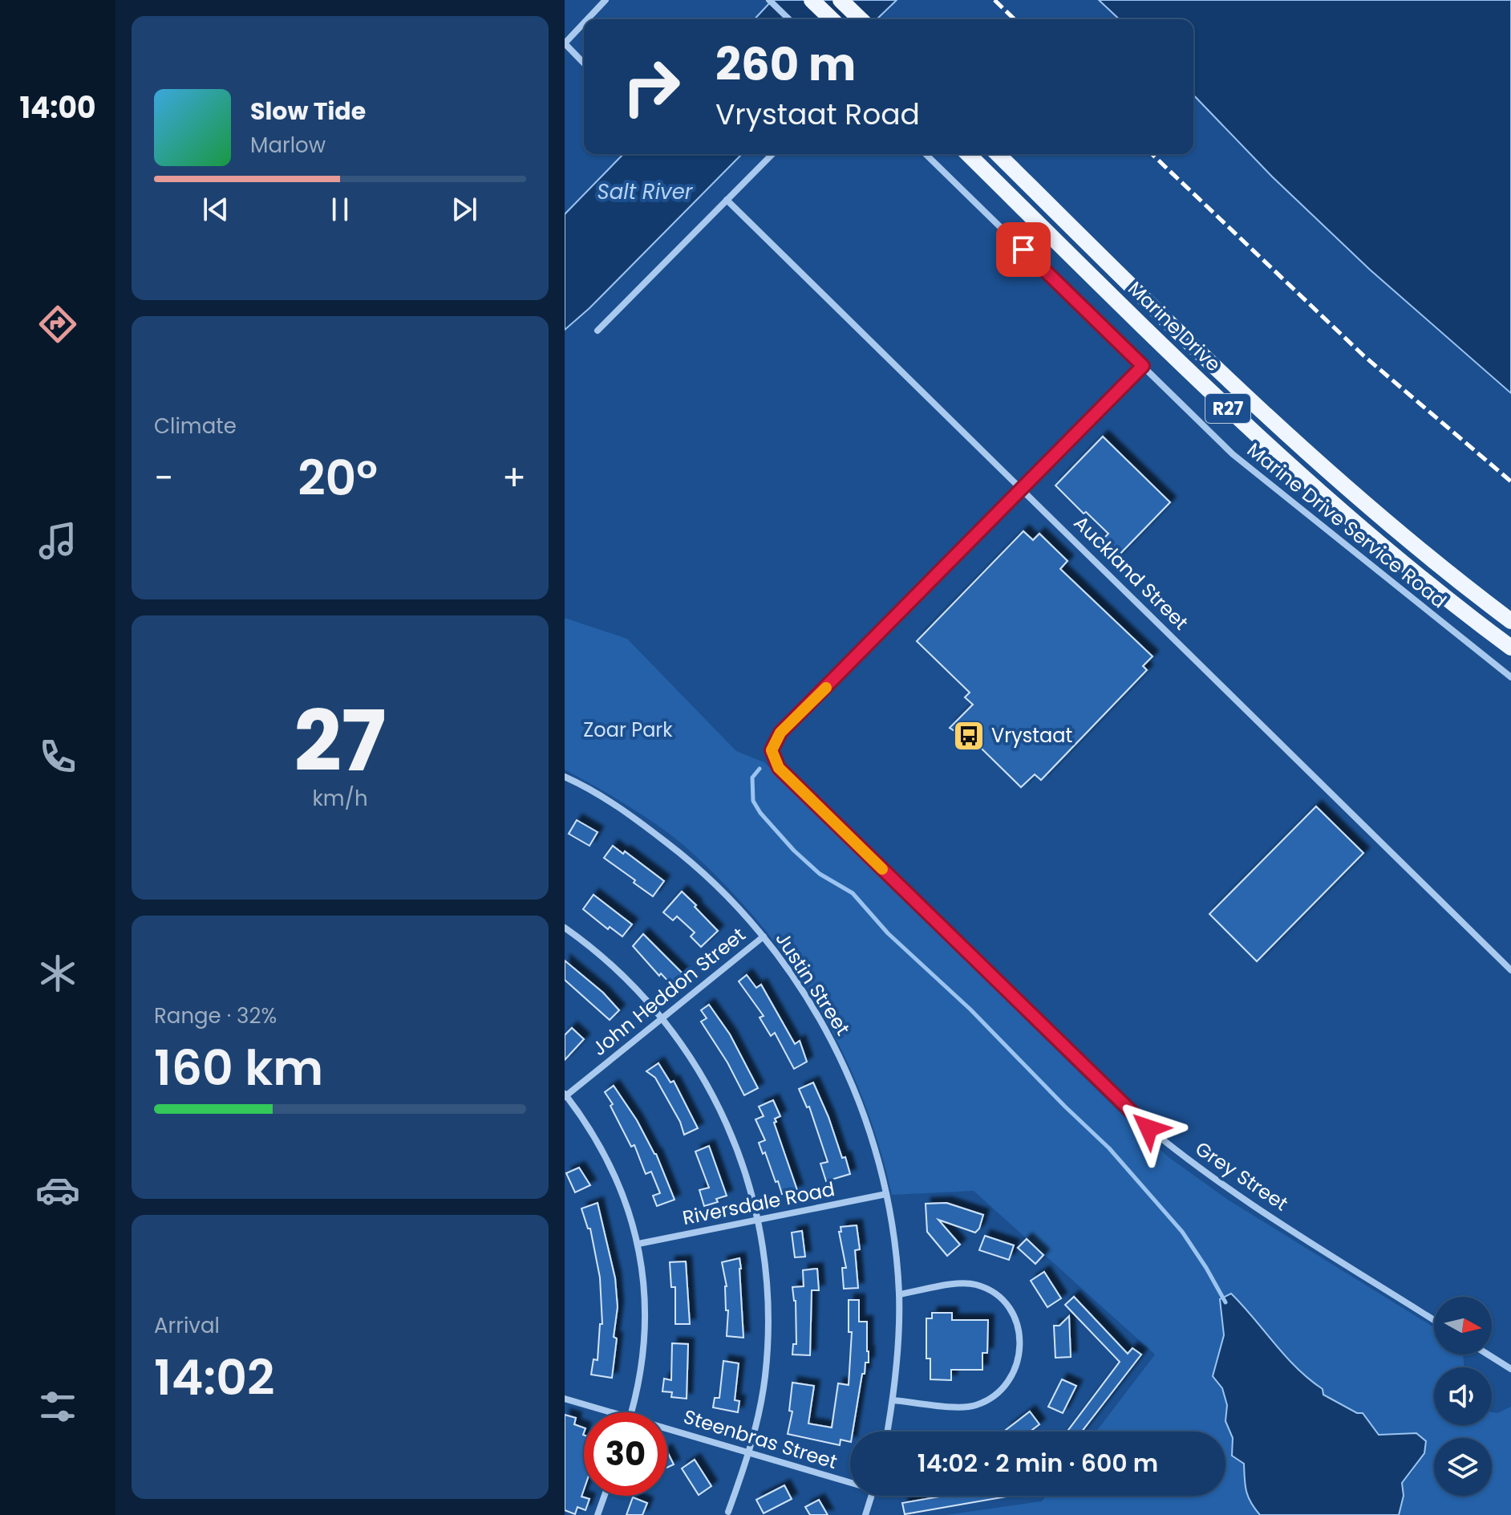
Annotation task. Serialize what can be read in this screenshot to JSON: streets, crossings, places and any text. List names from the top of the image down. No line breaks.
{"streets":{"main road":["Marine Drive","R27"],"street":["Marine Drive Service Road","Auckland Street","Justin Street","John Heddon Street","Grey Street","Riversdale Road","Steenbras Street"]},"crossings":[["Auckland Street","Grey Street"],["Justin Street","John Heddon Street"],["Justin Street","Riversdale Road"]],"water":["Salt River"],"parks":["Zoar Park"],"places":{"bus stop":["Vrystaat"]},"north":"right","page":{"tabs":"14:00","turn":["260 m","Vrystaat Road"],"song":["Slow Tide","Marlow"],"tile":["Climate",["27","km/h"],["Range · 32%","160 km"],["Arrival","14:02"]],"heat":["−","20°","+"],"limit":"30","trip":"14:02 · 2 min · 600 m"}}
